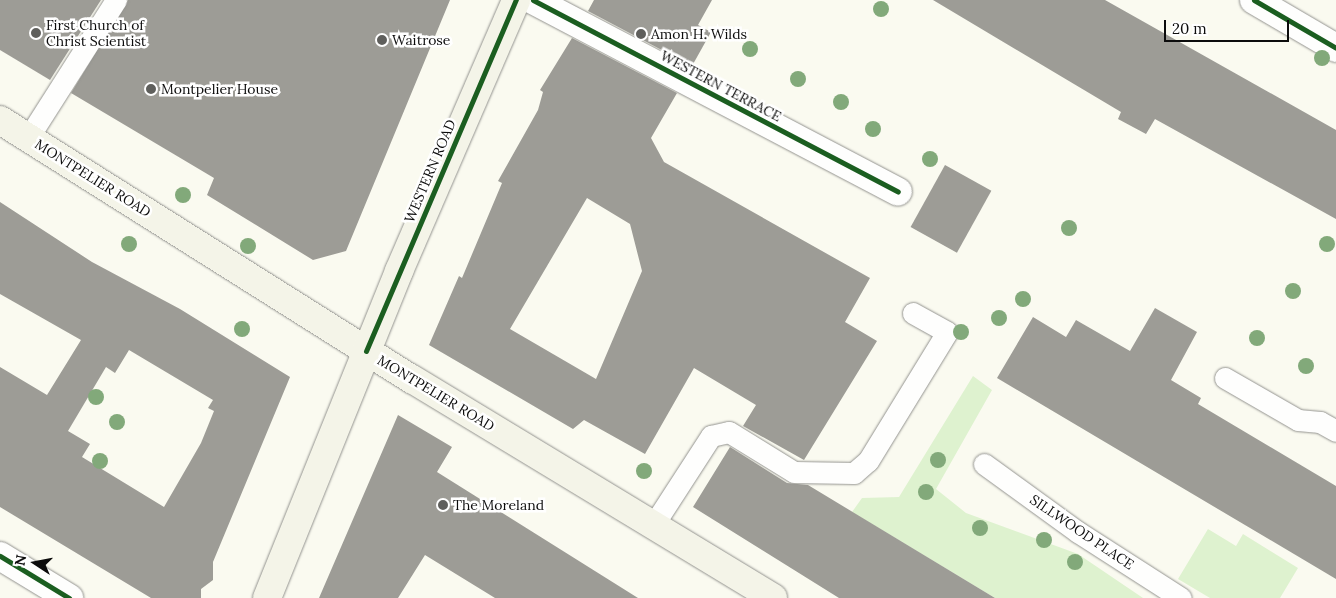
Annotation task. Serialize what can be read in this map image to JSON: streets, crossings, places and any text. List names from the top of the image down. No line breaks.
{"streets":{"main road":["WESTERN ROAD","MONTPELIER ROAD"],"street":["WESTERN TERRACE"],"lane":["SILLWOOD PLACE"]},"crossings":[["WESTERN ROAD","MONTPELIER ROAD"]],"places":["First Church of Christ Scientist","Amon H. Wilds","Waitrose","Montpelier House","The Moreland"],"scale_bar":"20 m","north":"left"}
